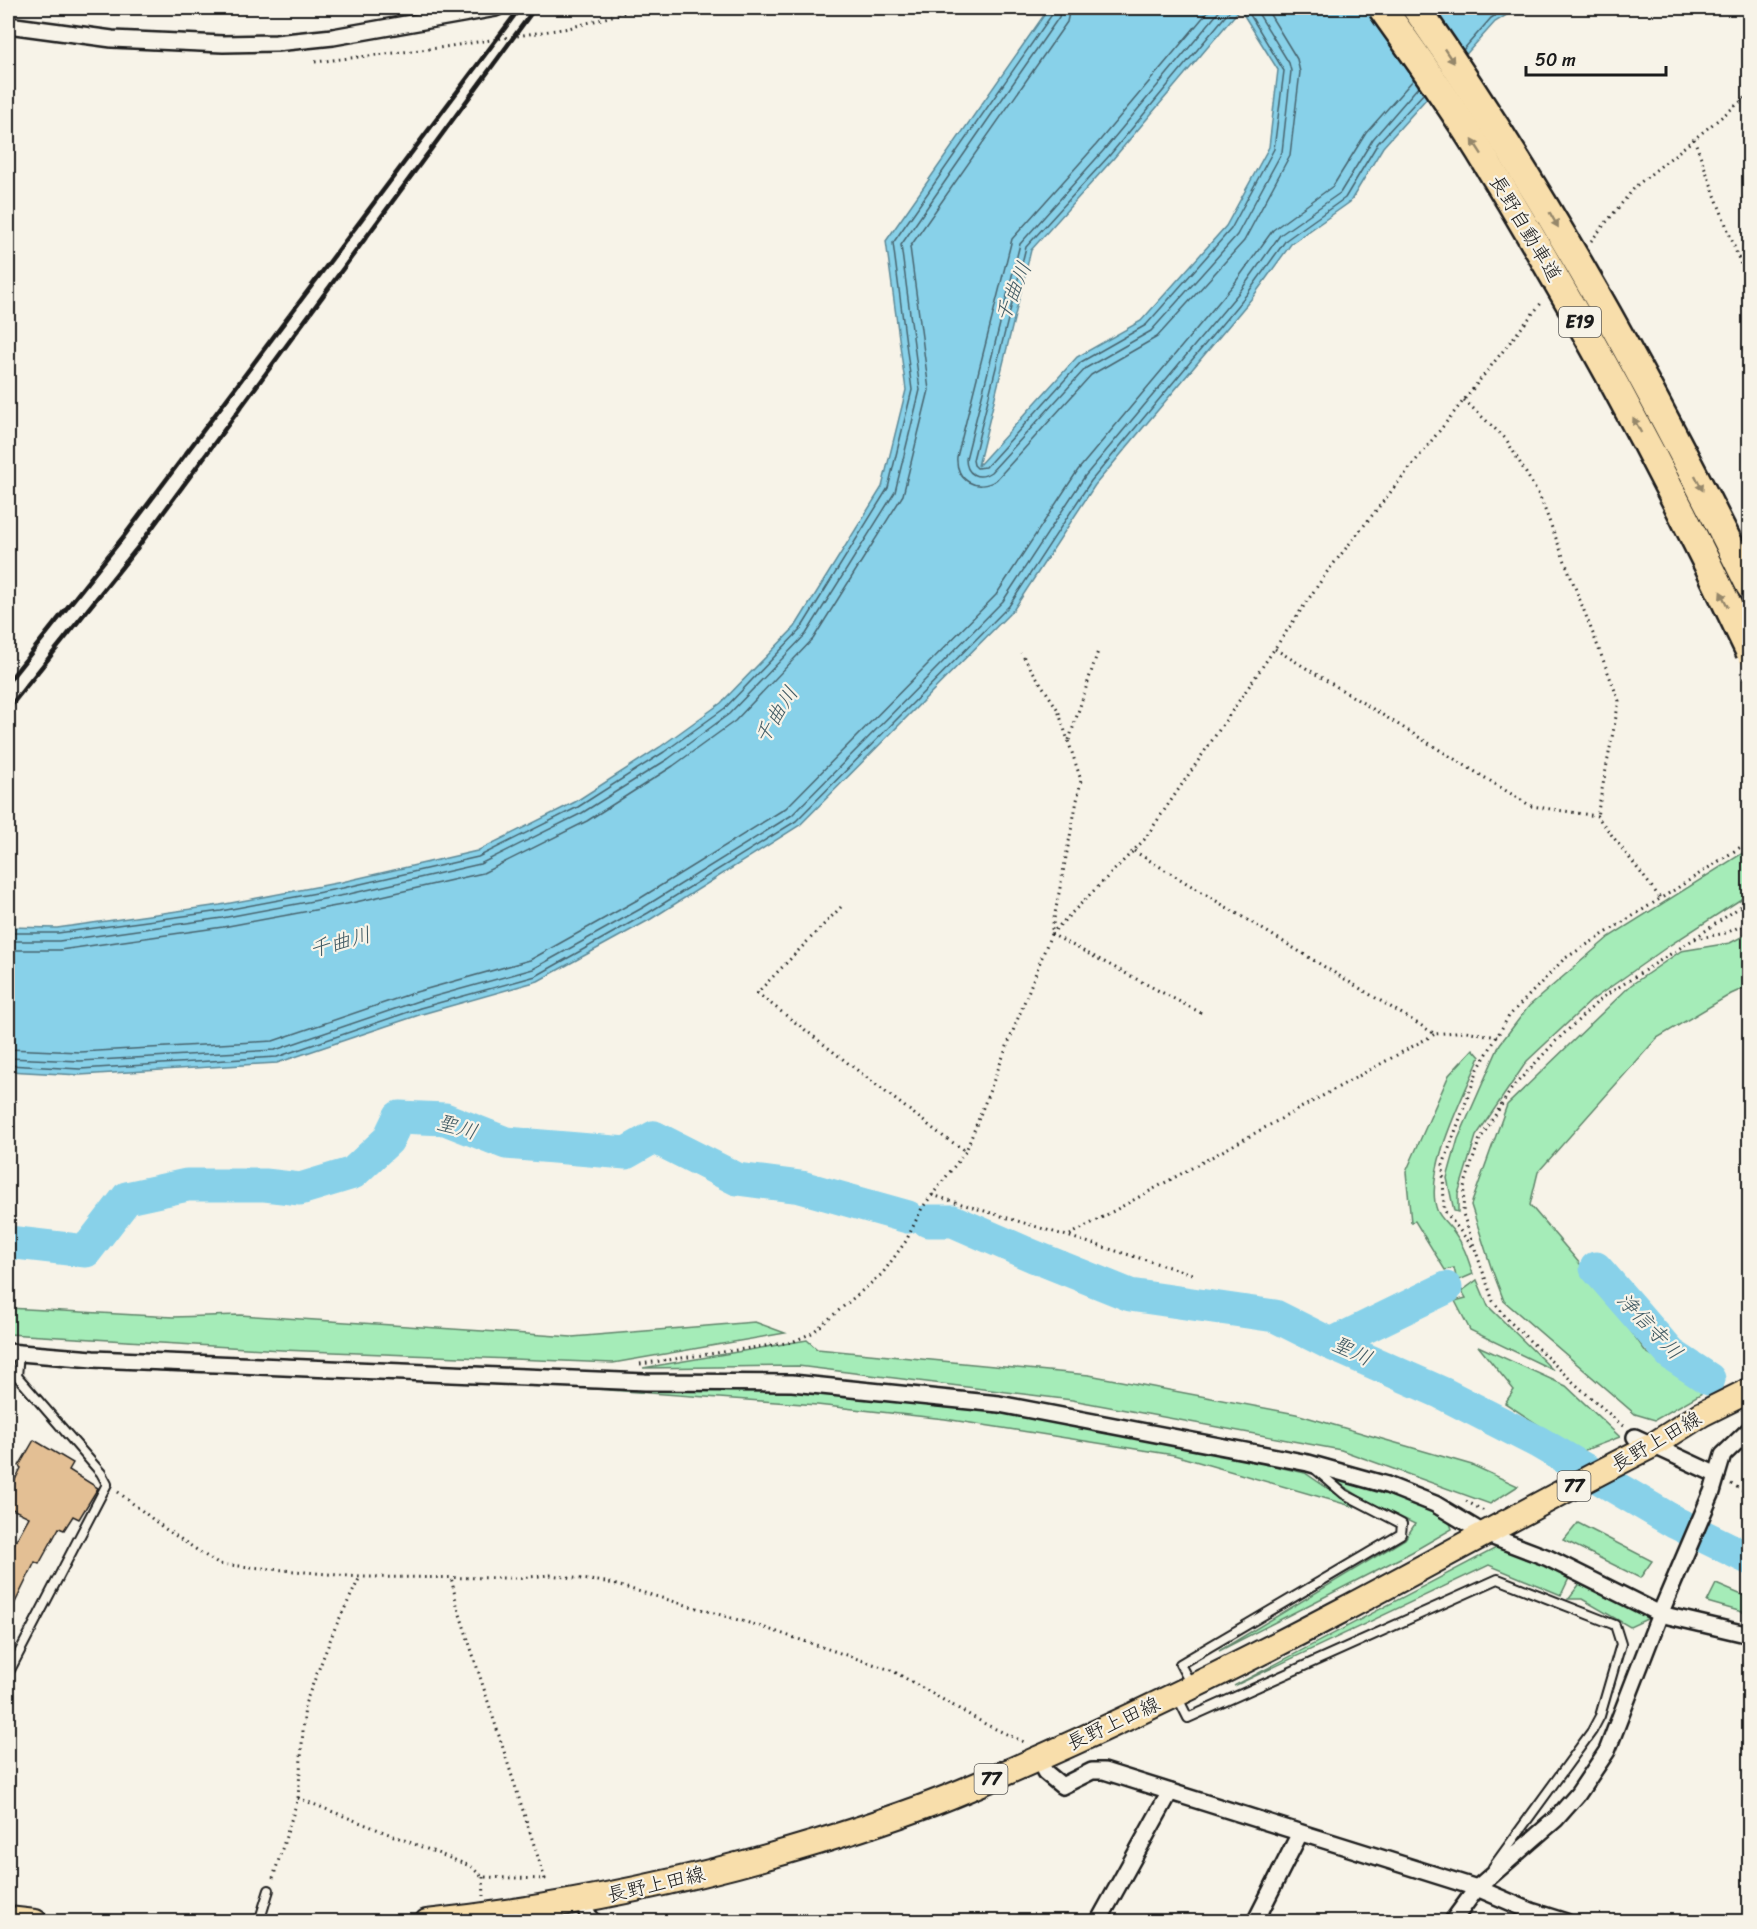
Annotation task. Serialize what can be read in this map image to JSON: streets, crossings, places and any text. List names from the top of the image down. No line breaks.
{"streets":{"highway":["長野自動車道","E19"],"main road":["長野上田線","77"]},"water":["千曲川","聖川","浄信寺川"],"scale_bar":"50 m"}
